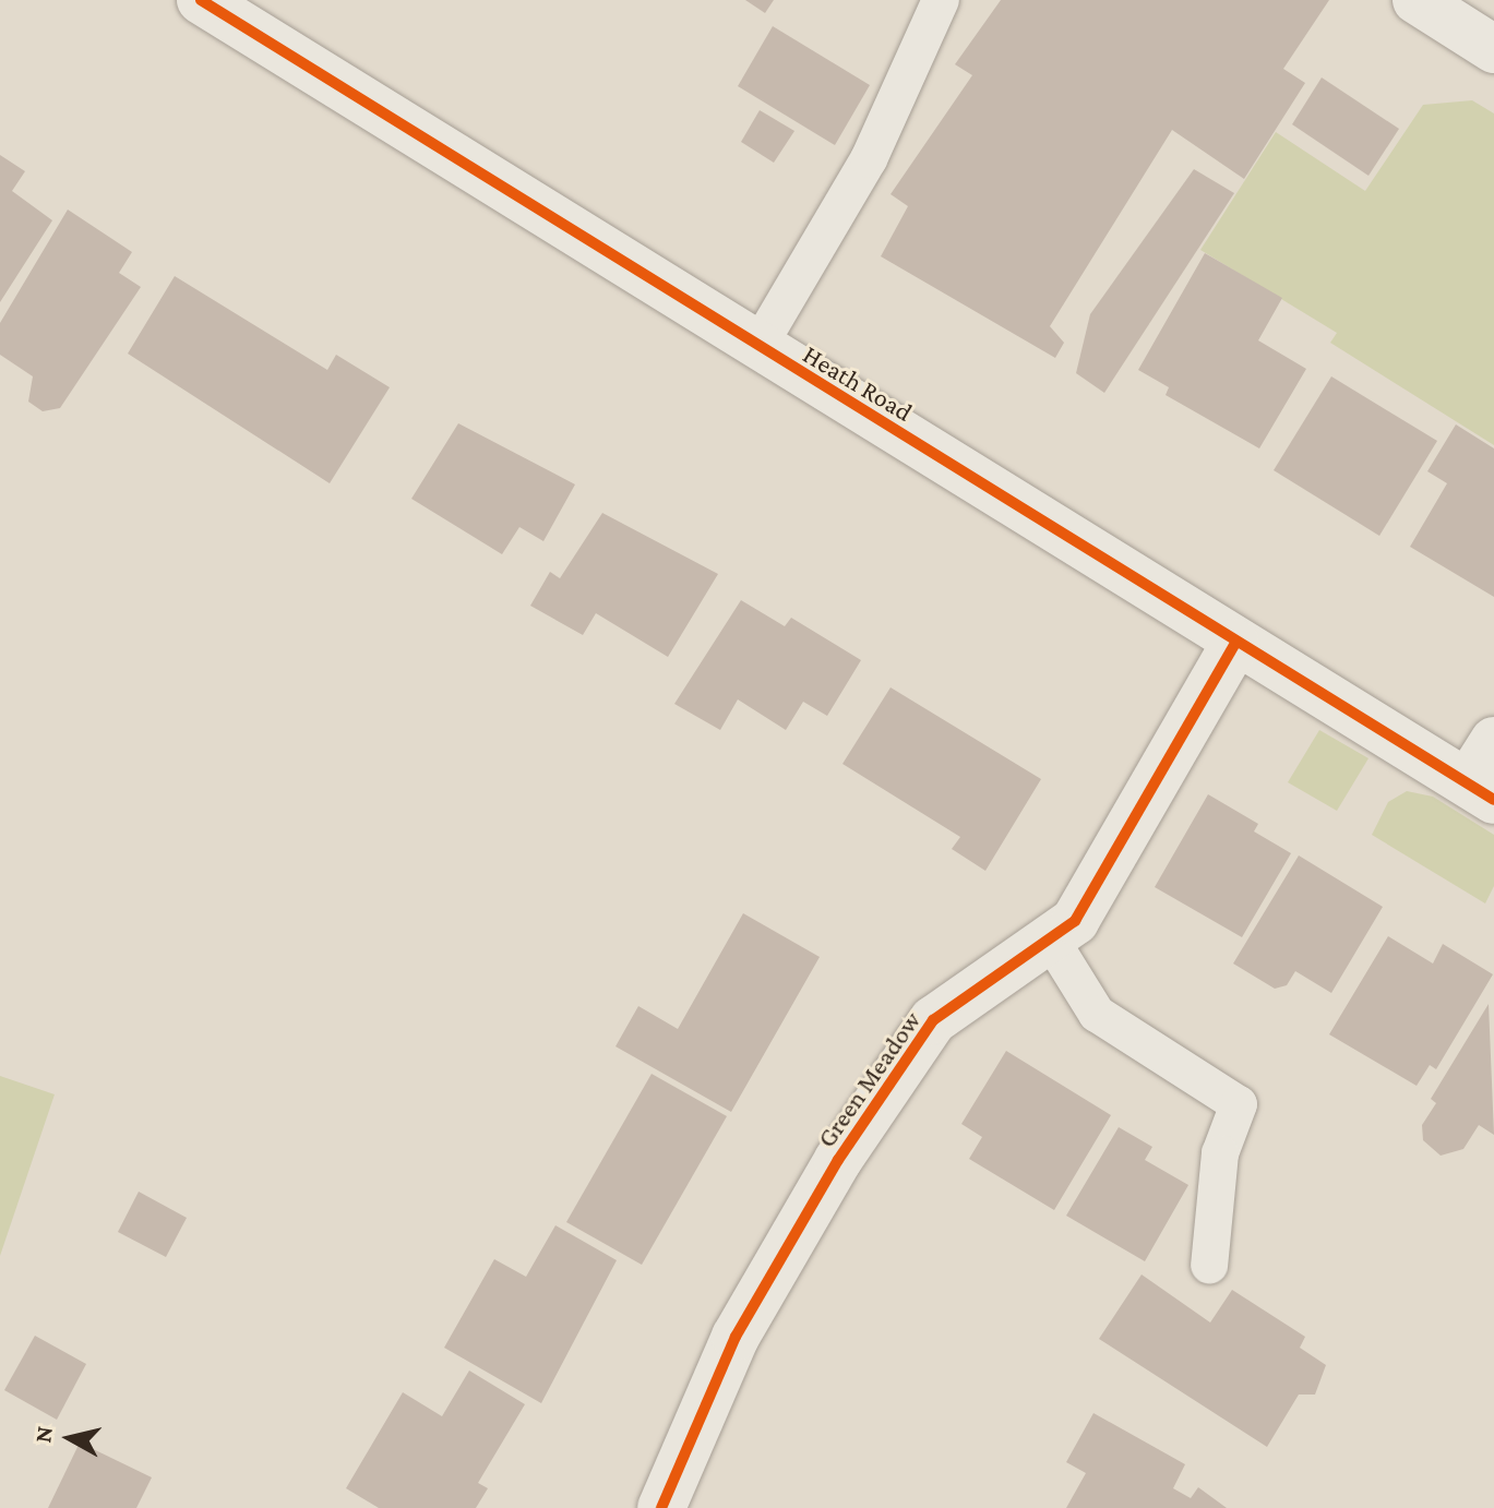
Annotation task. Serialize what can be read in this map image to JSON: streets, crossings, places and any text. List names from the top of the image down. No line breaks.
{"streets":{"street":["Heath Road","Green Meadow"]},"crossings":[["Heath Road","Green Meadow"]],"north":"left"}
